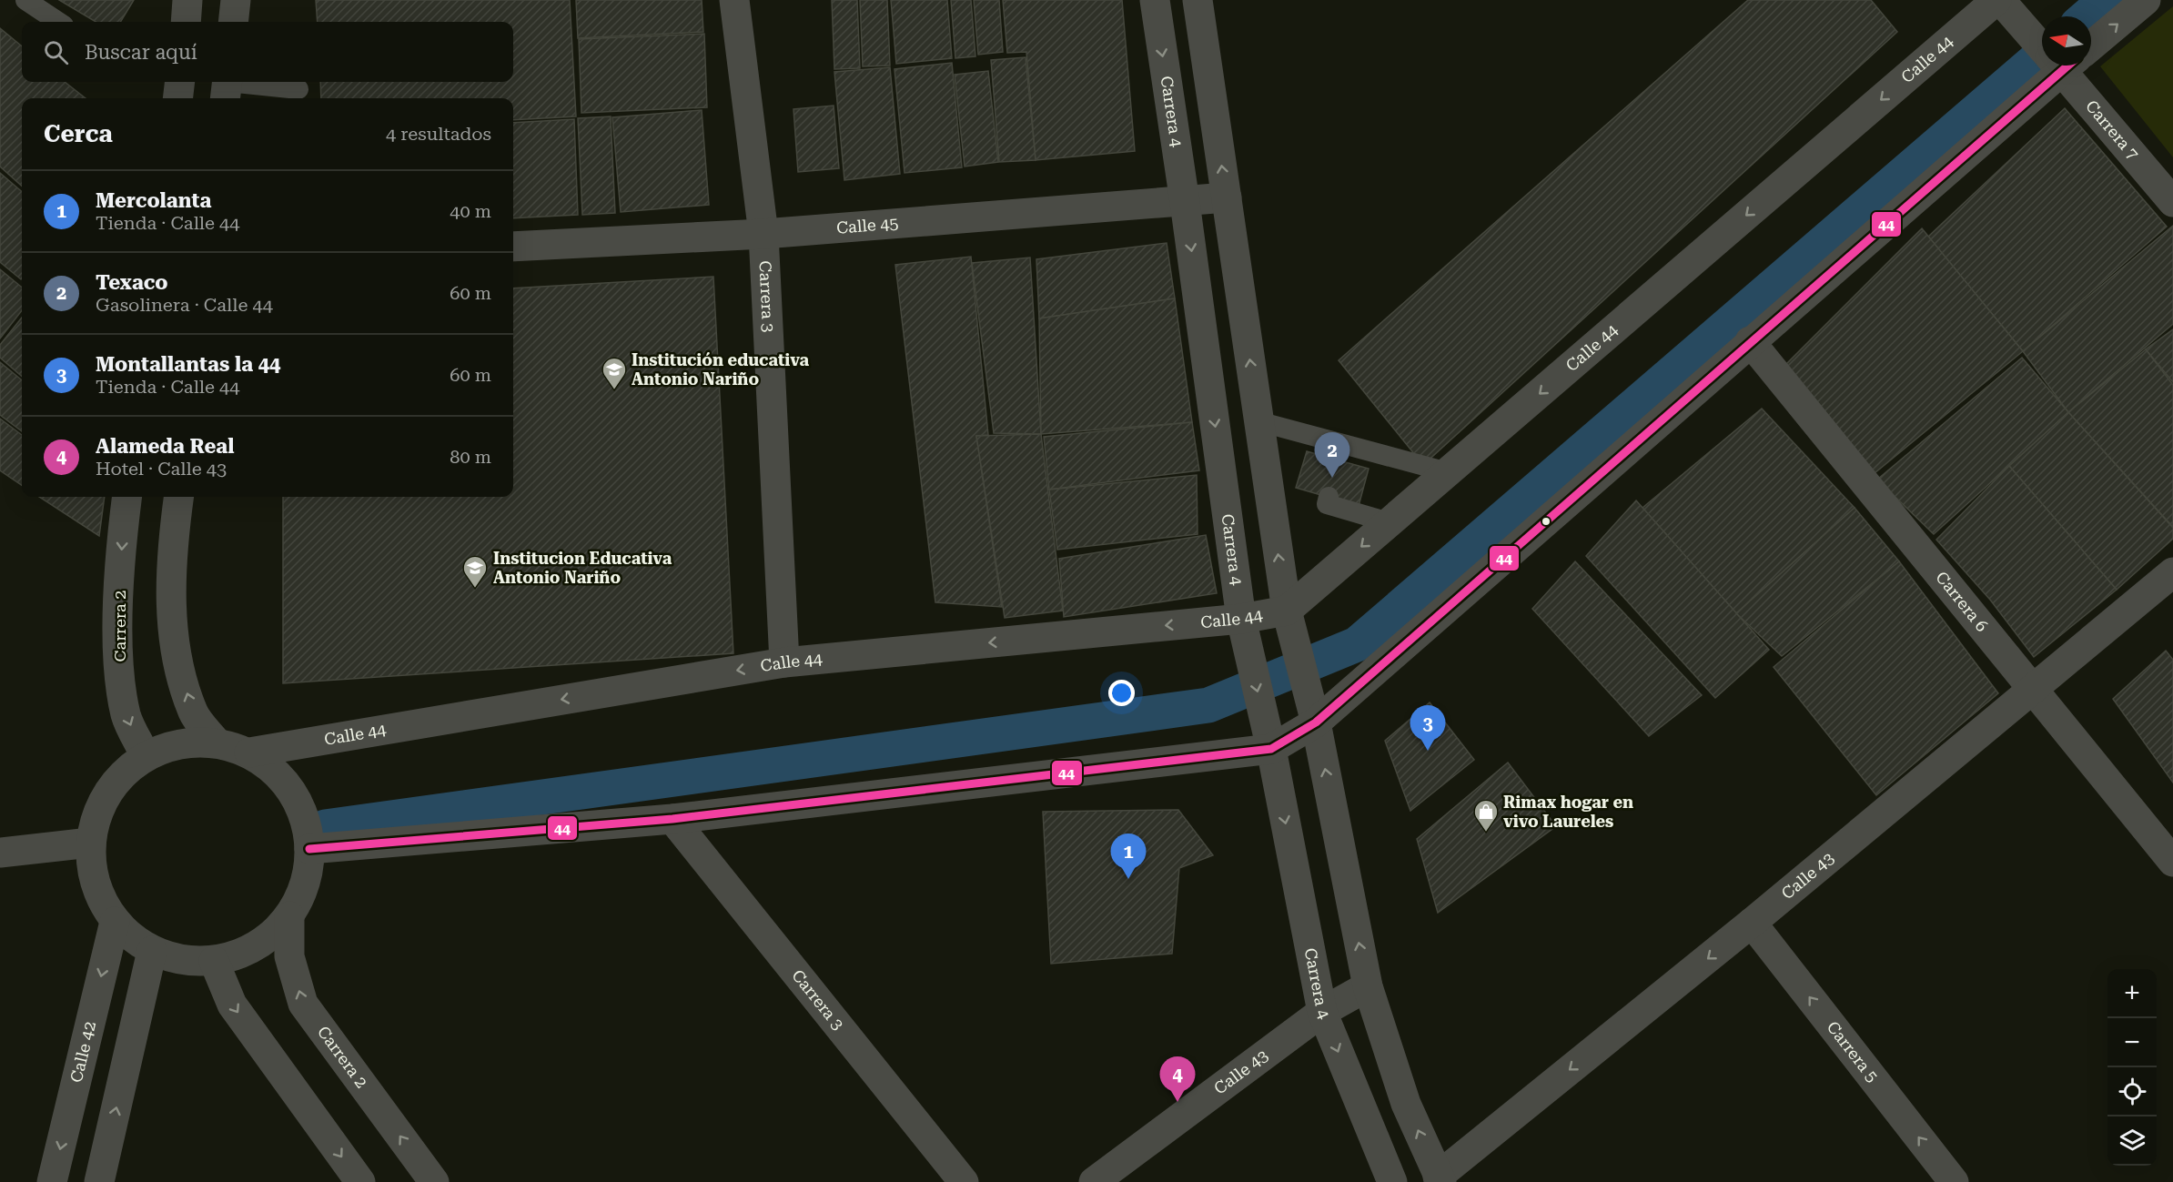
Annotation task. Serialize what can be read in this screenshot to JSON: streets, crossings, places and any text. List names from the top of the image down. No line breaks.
{"streets":{"street":["Calle 44","Carrera 4","Carrera 7","Calle 45","Carrera 3","Carrera 6","Carrera 2","Calle 43","Calle 42","Carrera 5"]},"crossings":[["Calle 44","Carrera 4"],["Calle 44","Carrera 7"],["Calle 44","Carrera 3"],["Carrera 4","Calle 45"],["Carrera 4","Calle 43"],["Calle 45","Carrera 3"],["Carrera 6","Calle 43"],["Calle 43","Carrera 5"]],"one_way":["Carrera 5"],"places":{"school or university":["Institución educativa Antonio Nariño","Institucion Educativa Antonio Nariño"],"shop":["Rimax hogar en vivo Laureles"]},"lines":["transit line 44"],"north":"left","page":{"search":"Buscar aquí","heading":["Cerca","4 resultados"],"list":[{"mark":"1","name":"Mercolanta","note":"Tienda · Calle 44","value":"40 m"},{"mark":"2","name":"Texaco","note":"Gasolinera · Calle 44","value":"60 m"},{"mark":"3","name":"Montallantas la 44","note":"Tienda · Calle 44","value":"60 m"},{"mark":"4","name":"Alameda Real","note":"Hotel · Calle 43","value":"80 m"}],"pins":["2","3","1","4"],"map_buttons":["+","−"]}}
